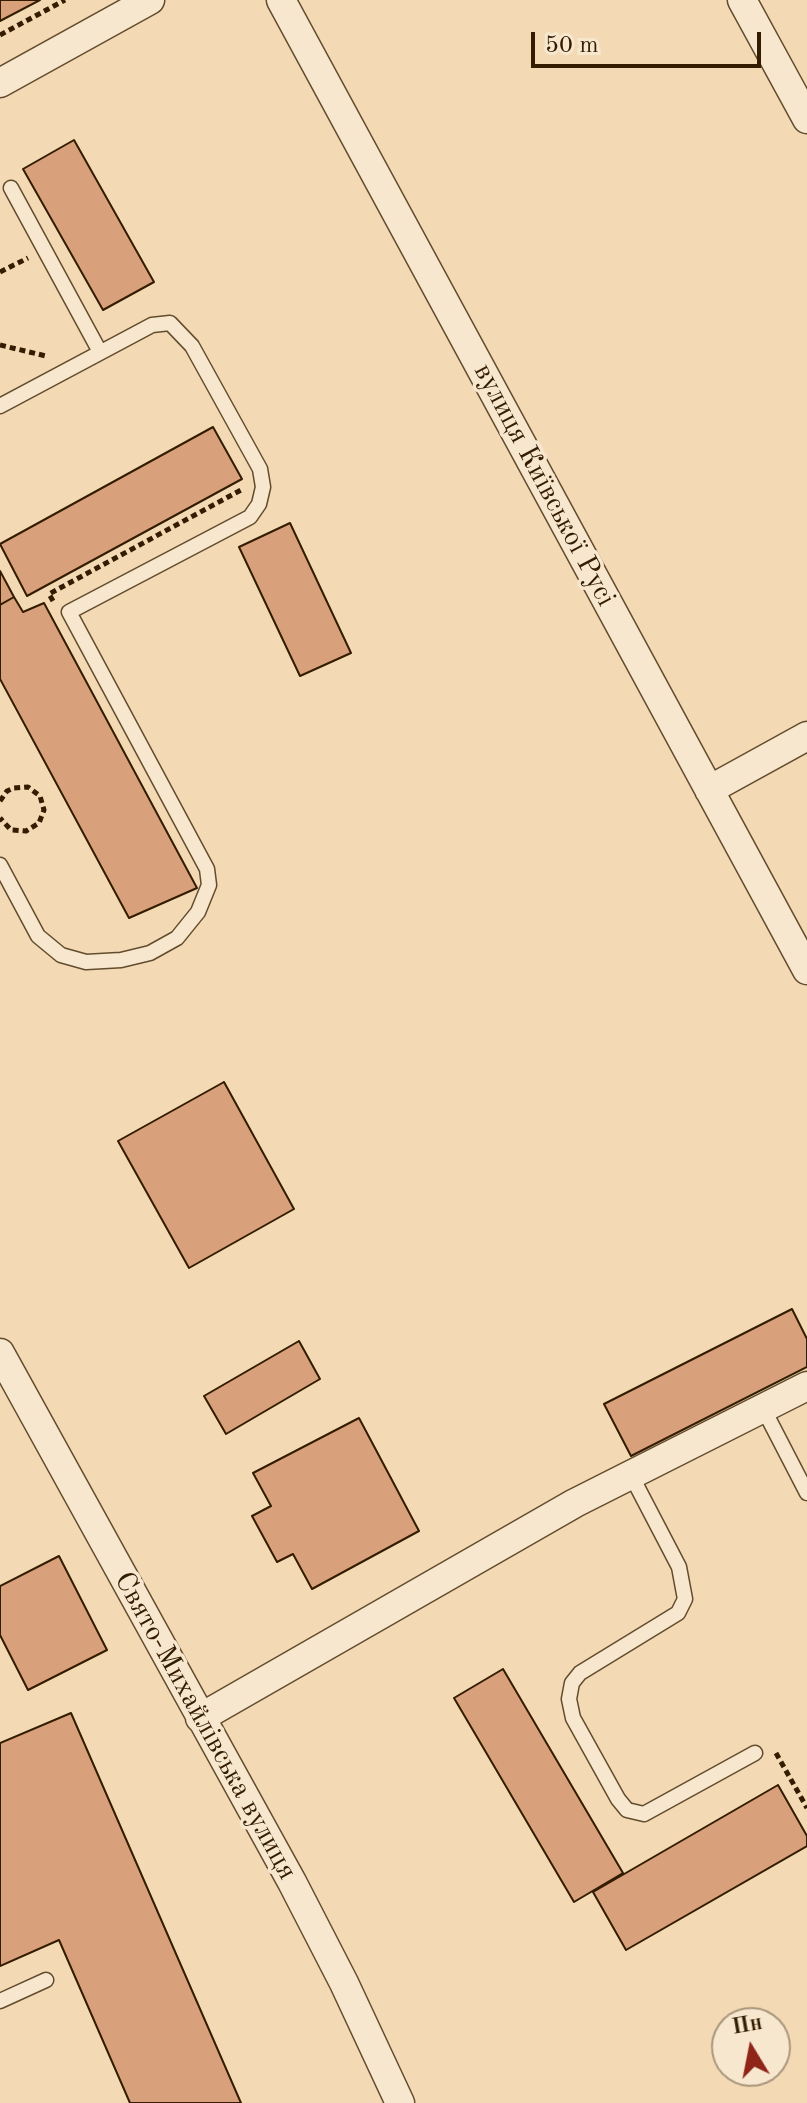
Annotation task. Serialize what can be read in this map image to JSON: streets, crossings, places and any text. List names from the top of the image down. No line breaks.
{"streets":{"street":["вулиця Київської Русі","Свято-Михайлівська вулиця"]},"scale_bar":"50 m","north":"top"}
